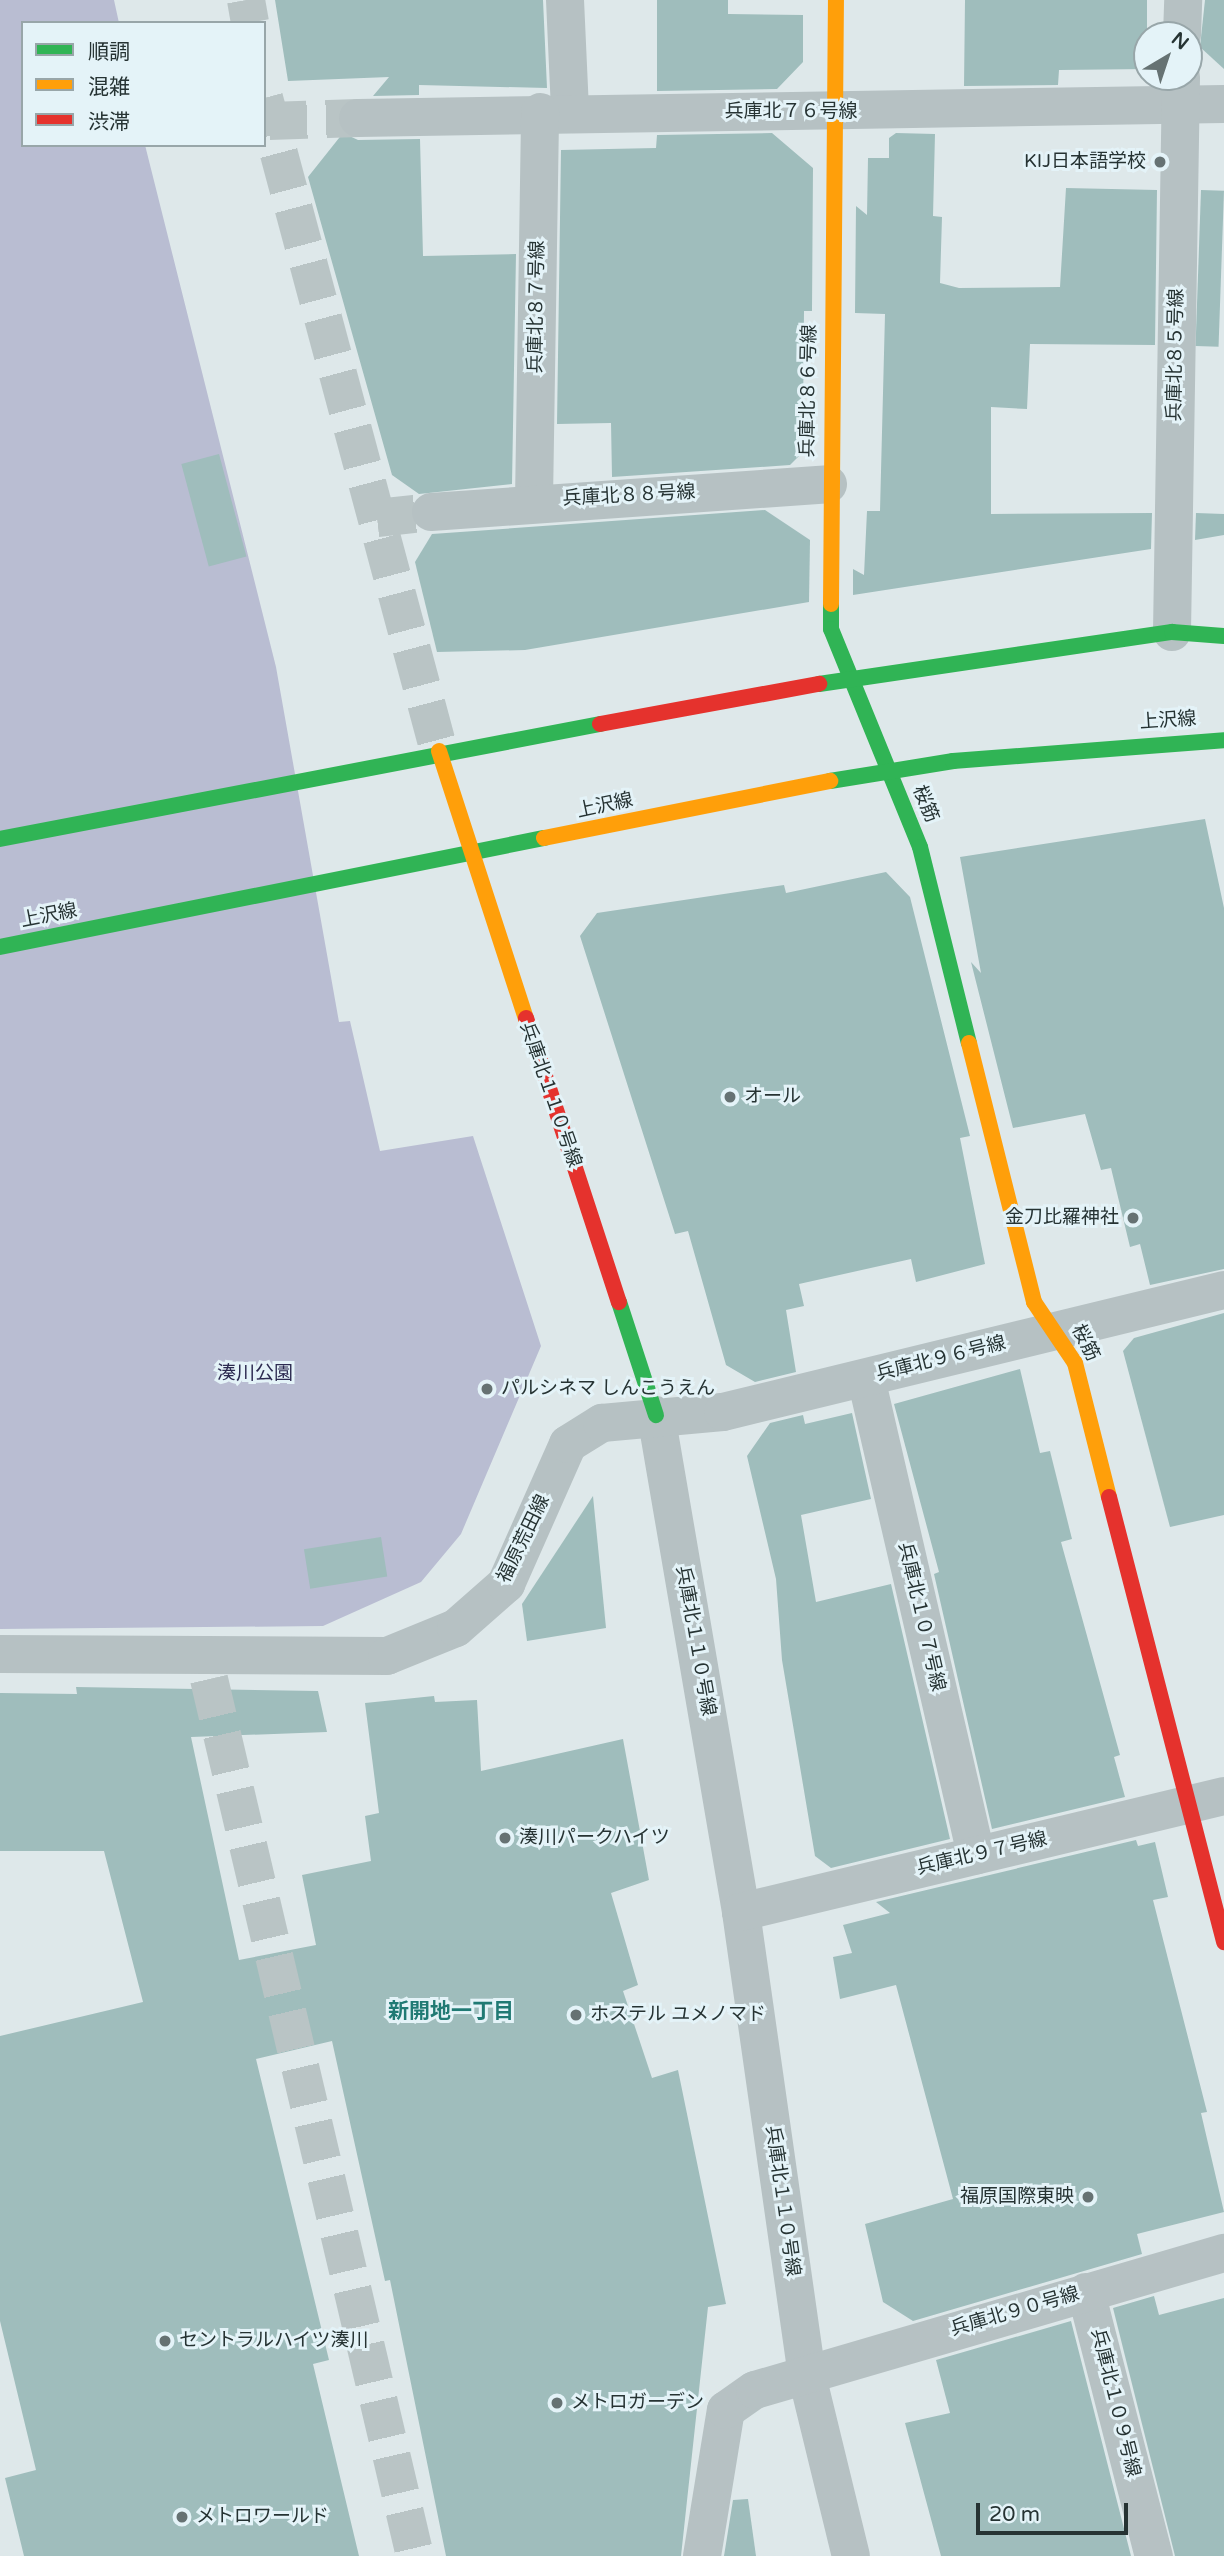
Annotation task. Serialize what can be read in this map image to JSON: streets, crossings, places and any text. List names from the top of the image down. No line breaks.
{"streets":{"street":["兵庫北７６号線","兵庫北８７号線","兵庫北８５号線","兵庫北８６号線","兵庫北８８号線","上沢線","桜筋","兵庫北１１０号線","兵庫北９６号線","福原荒田線","兵庫北１０７号線","兵庫北９７号線","兵庫北９０号線","兵庫北１０９号線"]},"crossings":[["兵庫北７６号線","兵庫北８７号線"],["兵庫北７６号線","兵庫北８５号線"],["兵庫北７６号線","兵庫北８６号線"],["兵庫北８７号線","兵庫北８８号線"],["兵庫北８６号線","兵庫北８８号線"],["兵庫北８６号線","上沢線"],["兵庫北８６号線","桜筋"],["上沢線","桜筋"],["上沢線","兵庫北１１０号線"],["桜筋","兵庫北９６号線"],["桜筋","兵庫北９７号線"],["兵庫北１１０号線","兵庫北９６号線"],["兵庫北１１０号線","福原荒田線"],["兵庫北１１０号線","兵庫北９７号線"],["兵庫北１１０号線","兵庫北９０号線"],["兵庫北９６号線","福原荒田線"],["兵庫北９６号線","兵庫北１０７号線"],["兵庫北１０７号線","兵庫北９７号線"],["兵庫北９０号線","兵庫北１０９号線"]],"districts":["新開地一丁目"],"parks":["湊川公園"],"places":["KIJ日本語学校","オール","金刀比羅神社","パルシネマ しんこうえん","湊川パークハイツ","ホステル ユメノマド","福原国際東映","セントラルハイツ湊川","メトロガーデン","メトロワールド"],"legend":["順調","混雑","渋滞"],"scale_bar":"20 m","north":"top right"}
